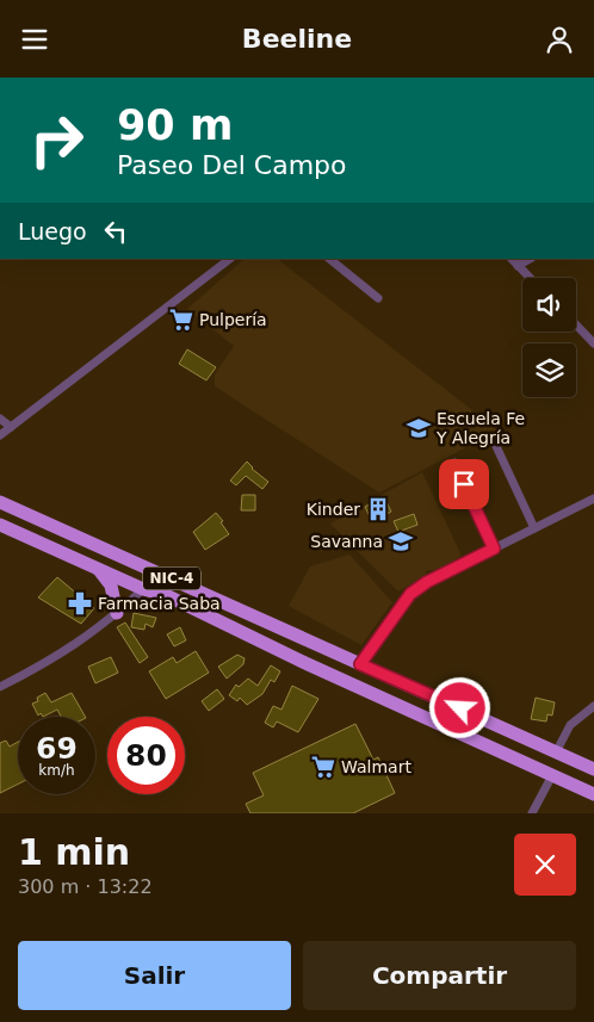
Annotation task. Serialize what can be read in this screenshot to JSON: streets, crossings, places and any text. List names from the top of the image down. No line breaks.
{"streets":{"highway":["NIC-4"]},"places":{"supermarket":["Pulpería","Walmart"],"school or university":["Escuela Fe Y Alegría","Savanna"],"building":["Kinder"],"pharmacy":["Farmacia Saba"]},"page":{"header":"Beeline","turn":["90 m","Paseo Del Campo"],"then":"Luego","speed":"69 km/h","limit":"80","heading":["1 min","300 m · 13:22"],"buttons":["Salir","Compartir"]}}
